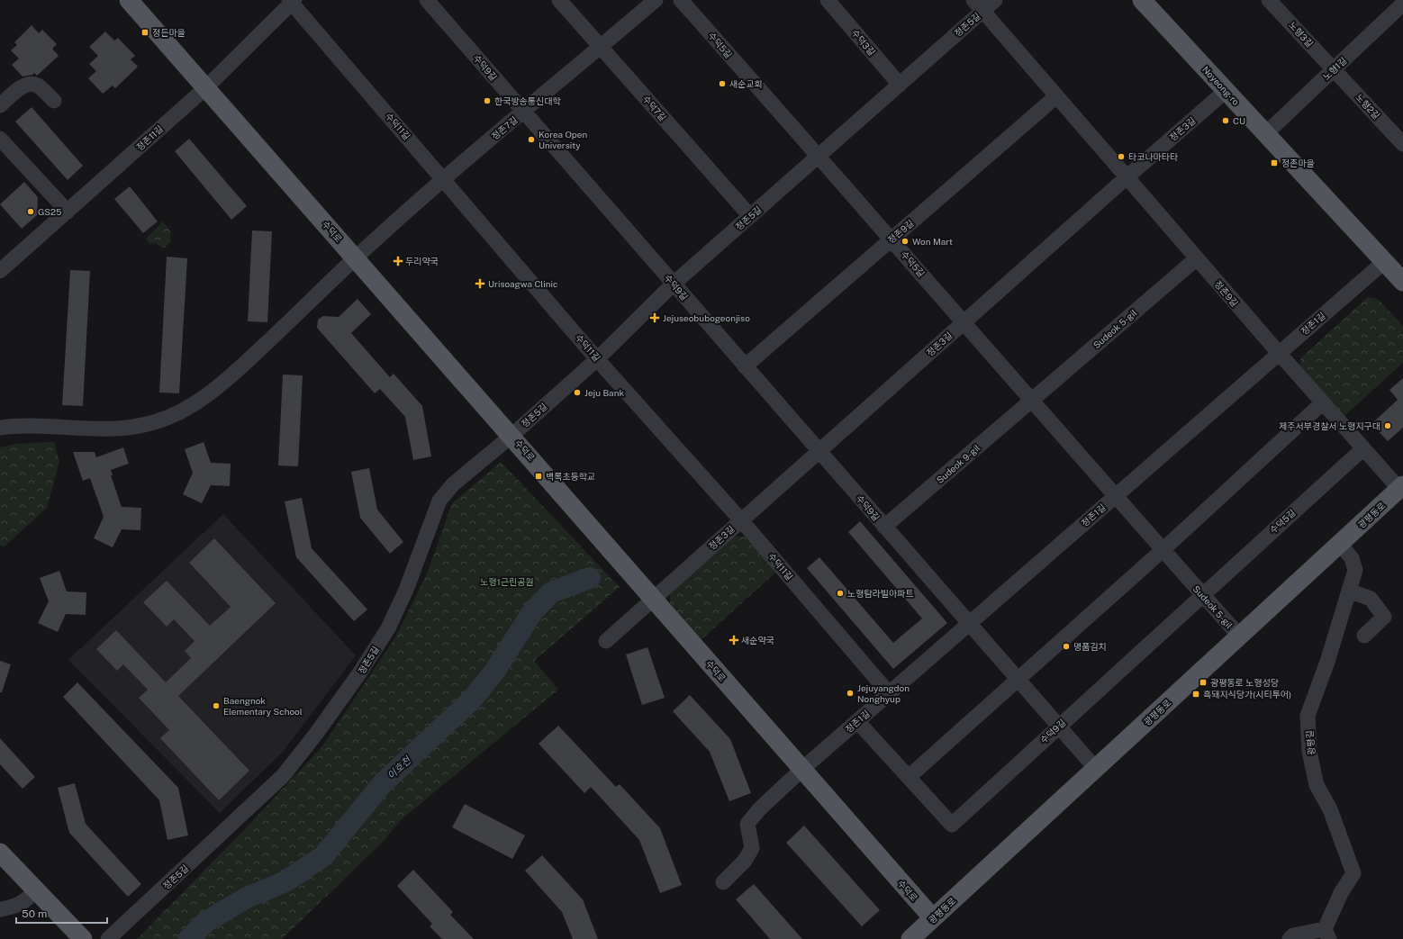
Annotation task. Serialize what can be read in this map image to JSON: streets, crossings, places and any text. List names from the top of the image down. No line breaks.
{"streets":{"main road":["Noyeong-ro","수덕로","광평동로"],"street":["정존5길","노형3길","수덕3길","수덕5길","수덕9길","노형1길","노형2길","수덕7길","수덕11길","정존7길","정존3길","정존11길","정존9길","정존1길","Sudeok 5-gil","Sudeok 9-gil","광평길"]},"crossings":[["정존5길","수덕3길"],["정존5길","수덕5길"],["정존5길","수덕9길"],["정존5길","수덕7길"],["정존5길","수덕11길"],["정존5길","수덕로"],["정존5길","정존9길"],["노형3길","노형1길"],["노형3길","노형2길"],["수덕5길","수덕9길"],["수덕5길","정존3길"],["수덕5길","정존9길"],["수덕5길","정존1길"],["수덕5길","Sudeok 5-gil"],["수덕5길","Sudeok 9-gil"],["수덕9길","정존7길"],["수덕9길","정존3길"],["수덕9길","정존9길"],["수덕9길","정존1길"],["수덕9길","Sudeok 5-gil"],["수덕9길","Sudeok 9-gil"],["노형1길","Noyeong-ro"],["노형1길","노형2길"],["Noyeong-ro","정존3길"],["Noyeong-ro","정존1길"],["수덕7길","정존7길"],["수덕11길","정존7길"],["수덕11길","정존3길"],["수덕11길","정존11길"],["수덕11길","정존1길"],["정존7길","수덕로"],["정존3길","수덕로"],["정존3길","정존9길"],["정존11길","수덕로"],["수덕로","정존1길"],["수덕로","광평동로"],["정존9길","정존1길"],["정존9길","Sudeok 5-gil"],["정존9길","광평동로"],["정존1길","Sudeok 5-gil"],["Sudeok 5-gil","Sudeok 9-gil"],["Sudeok 5-gil","광평동로"],["광평동로","광평길"]],"water":["이호천"],"parks":["노형1근린공원"],"places":{"transit":["정든마을","정존마을","백록초등학교","광평동로 노형성당","흑돼지식당가(시티투어)"],"other":["새순교회","한국방송통신대학","CU","Korea Open University","타코나마타타","GS25","Won Mart","Jeju Bank","제주서부경찰서 노형지구대","노형탐라빌아파트","명품김치","Jejuyangdon Nonghyup","Baengnok Elementary School"],"health":["두리약국","Urisoagwa Clinic","Jejuseobubogeonjiso","새순약국"]},"scale_bar":"50 m"}
